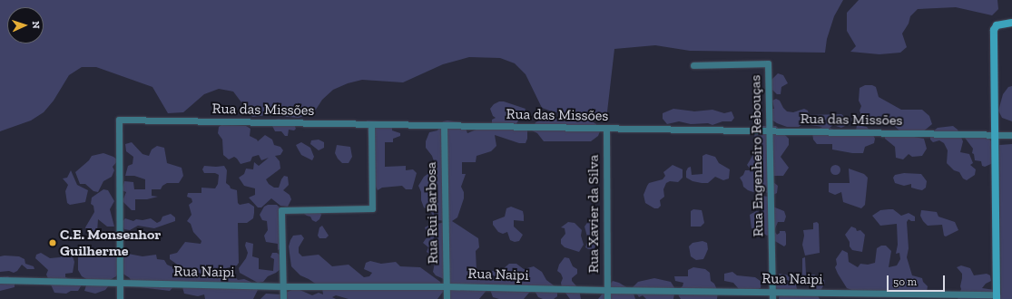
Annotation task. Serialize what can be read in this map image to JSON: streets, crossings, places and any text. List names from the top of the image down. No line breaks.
{"streets":{"street":["Rua das Missões","Rua Engenheiro Rebouças","Rua Rui Barbosa","Rua Xavier da Silva","Rua Naipi"]},"crossings":[["Rua das Missões","Rua Engenheiro Rebouças"],["Rua das Missões","Rua Rui Barbosa"],["Rua das Missões","Rua Xavier da Silva"],["Rua das Missões","Rua Naipi"],["Rua Engenheiro Rebouças","Rua Naipi"],["Rua Rui Barbosa","Rua Naipi"],["Rua Xavier da Silva","Rua Naipi"]],"places":["C.E. Monsenhor Guilherme"],"scale_bar":"50 m","north":"right"}
